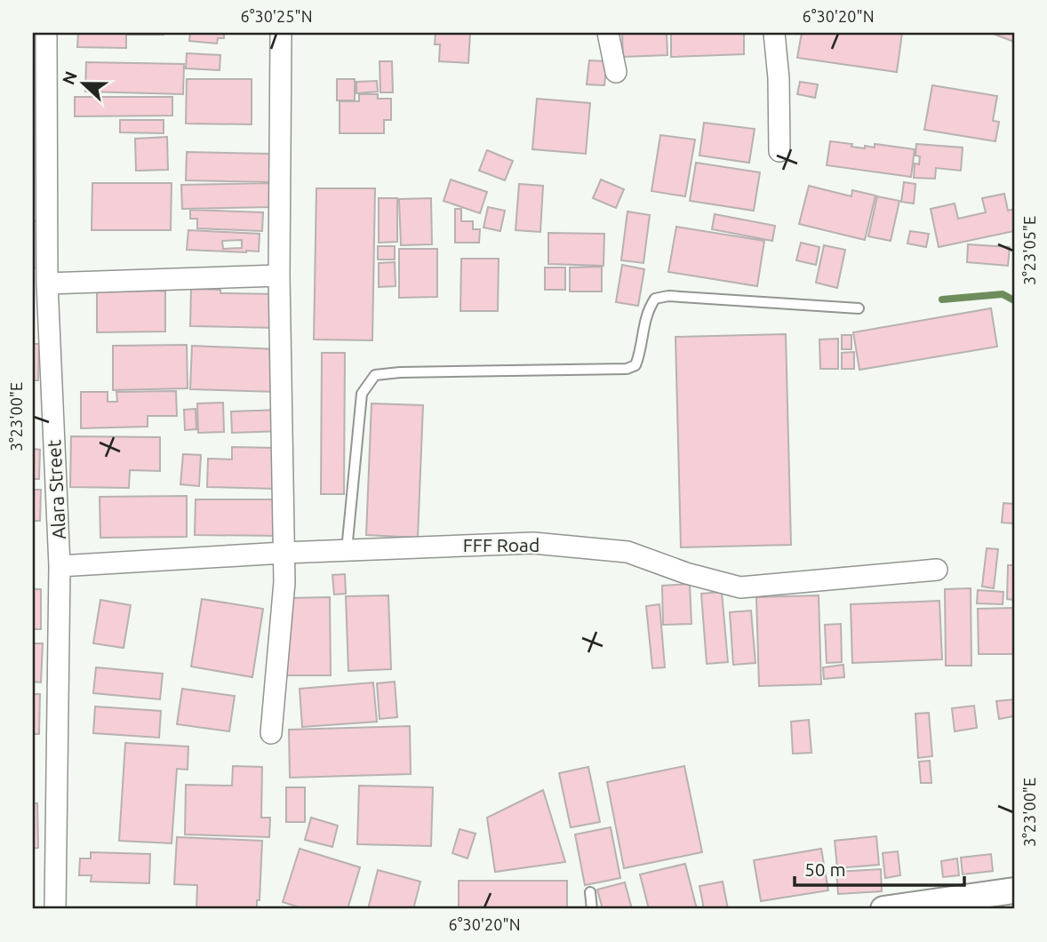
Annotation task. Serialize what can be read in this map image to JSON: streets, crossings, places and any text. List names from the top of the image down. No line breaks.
{"streets":{"street":["Alara Street","FFF Road"]},"crossings":[["Alara Street","FFF Road"]],"scale_bar":"50 m","north":"left","coordinates":["6°30'25\"N","6°30'20\"N","3°23'05\"E","3°23'00\"E"]}
